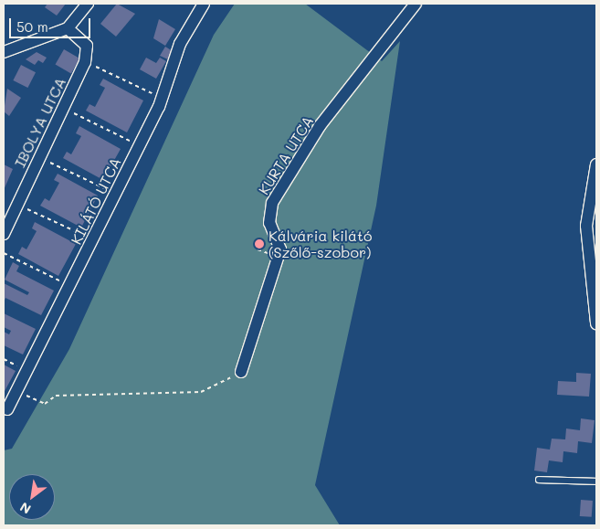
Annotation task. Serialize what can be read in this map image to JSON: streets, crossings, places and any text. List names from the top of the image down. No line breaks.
{"streets":{"street":["IBOLYA UTCA","KURTA UTCA","KILÁTÓ UTCA"]},"places":["Kálvária kilátó (Szőlő-szobor)"],"scale_bar":"50 m","north":"bottom left"}
